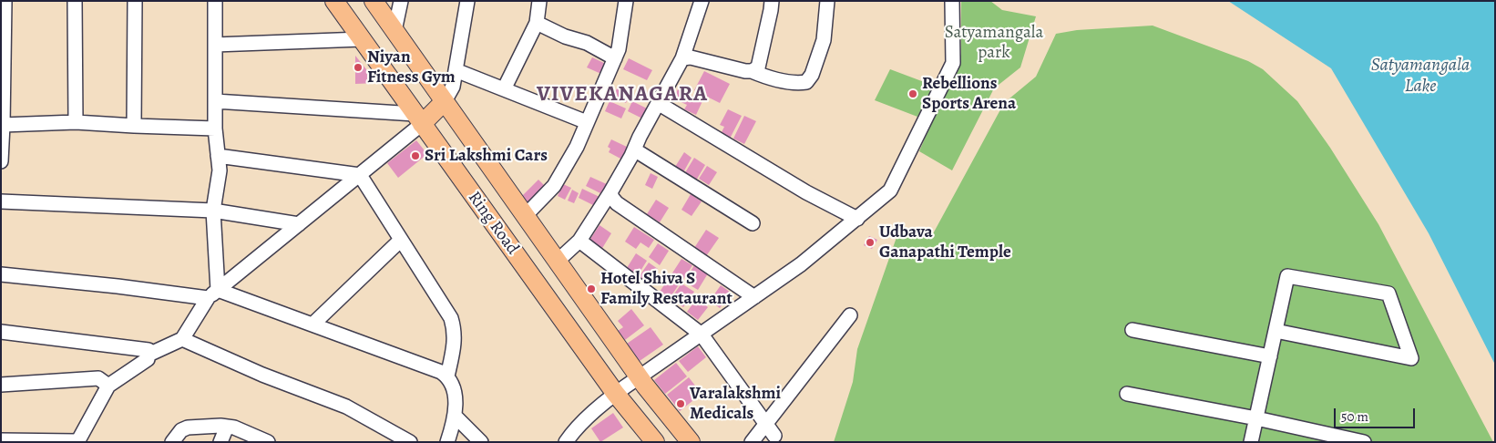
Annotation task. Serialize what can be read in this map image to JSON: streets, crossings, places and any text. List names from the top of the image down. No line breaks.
{"streets":{"main road":["Ring Road"]},"districts":["VIVEKANAGARA"],"water":["Satyamangala Lake"],"parks":["Satyamangala park"],"places":["Niyan Fitness Gym","Rebellions Sports Arena","Sri Lakshmi Cars","Udbava Ganapathi Temple","Hotel Shiva S Family Restaurant","Varalakshmi Medicals"],"scale_bar":"50 m"}
